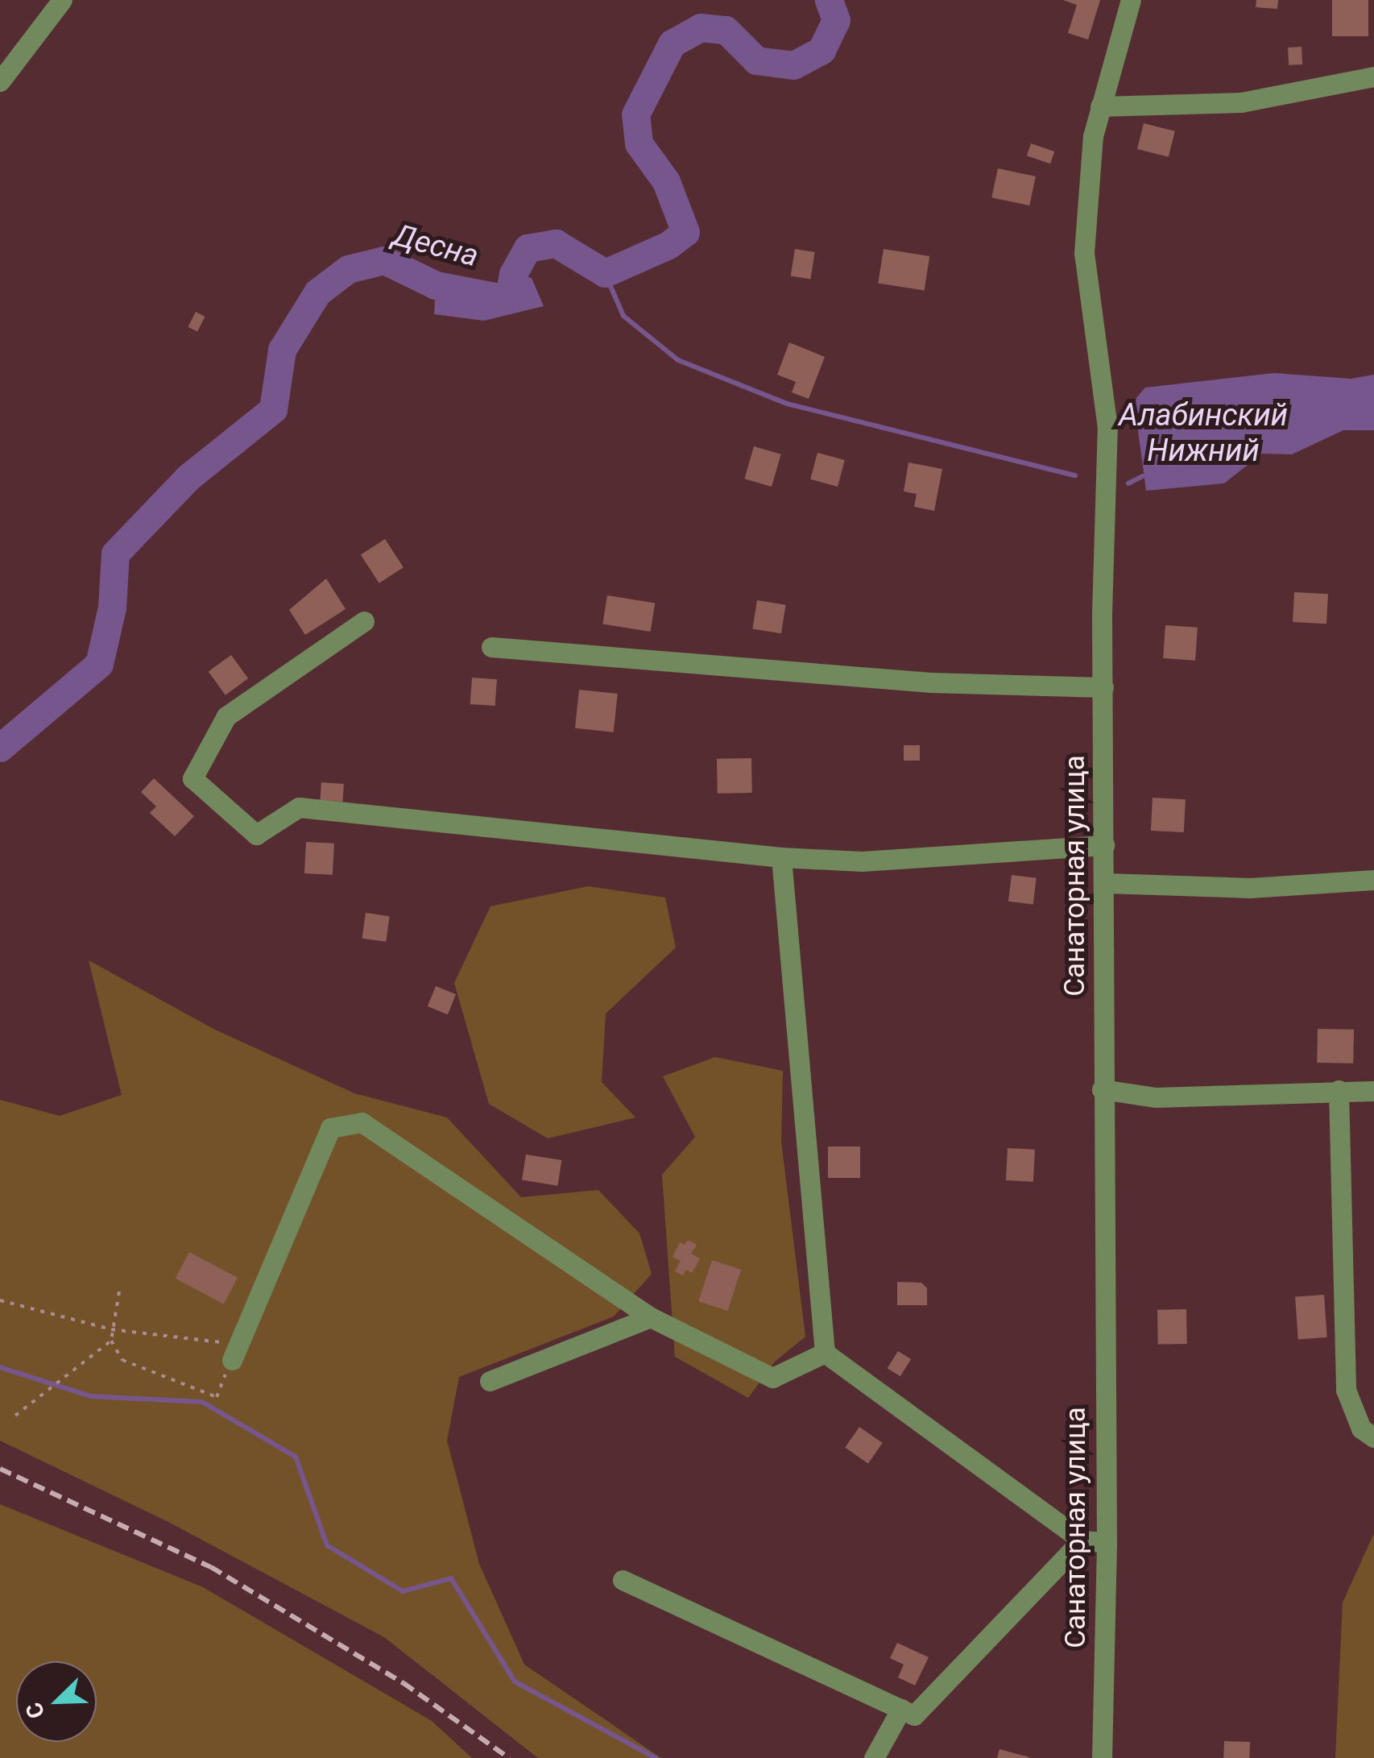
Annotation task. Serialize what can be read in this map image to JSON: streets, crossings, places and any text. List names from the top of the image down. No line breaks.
{"streets":{"street":["Санаторная улица"]},"water":["Десна","Алабинский Нижний"],"north":"bottom left"}
